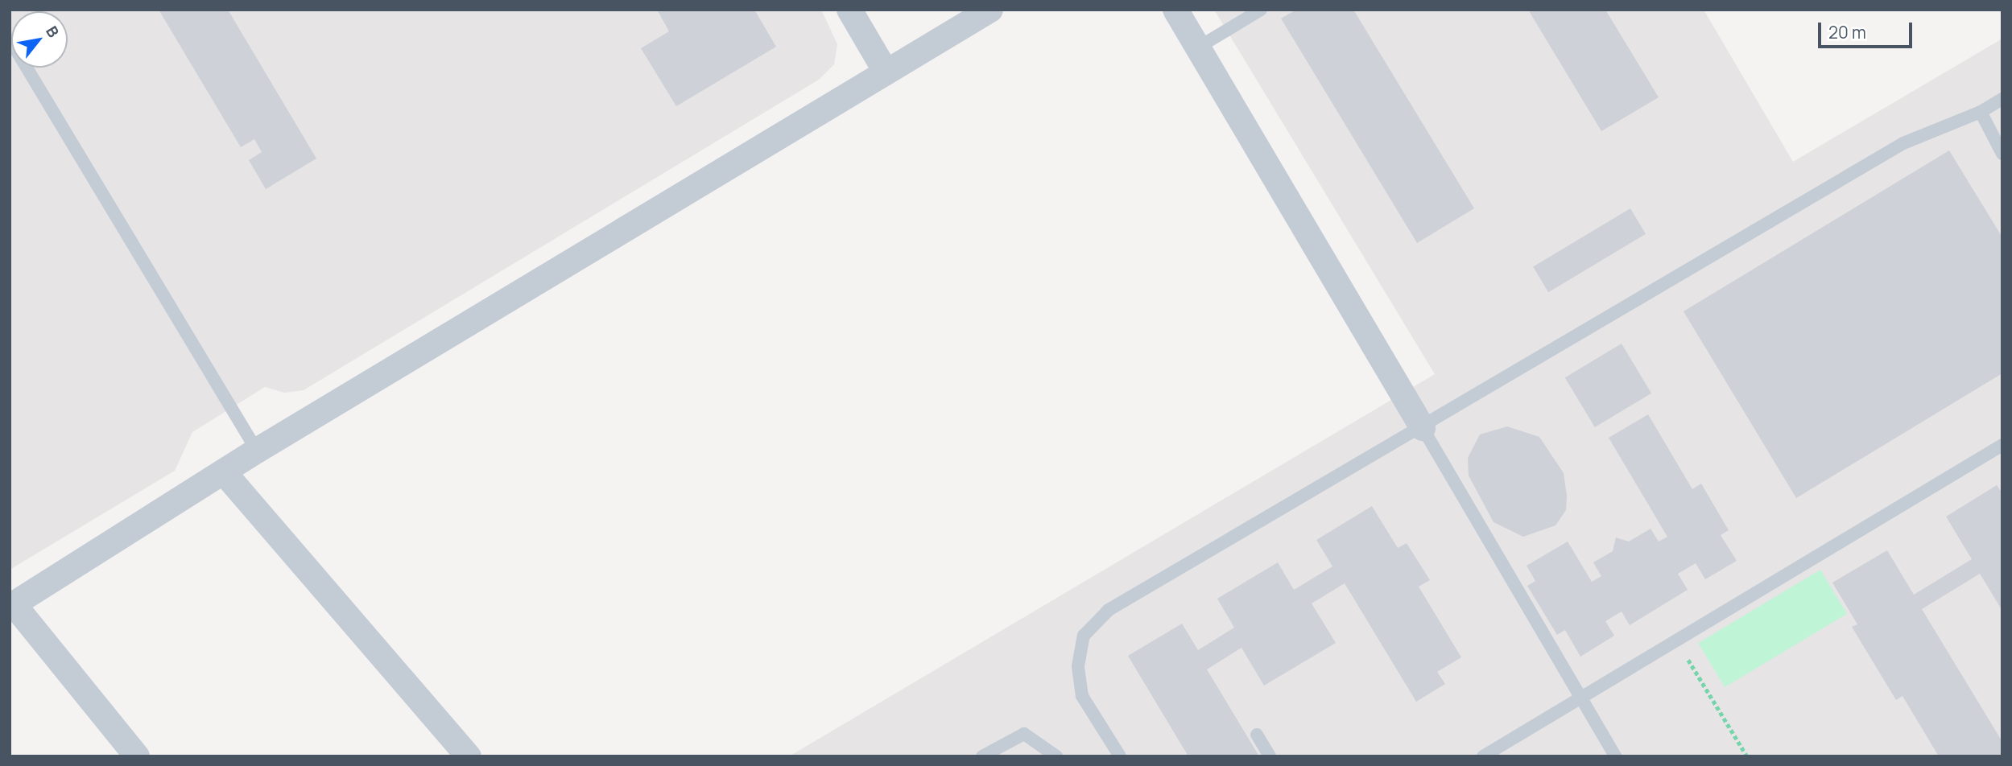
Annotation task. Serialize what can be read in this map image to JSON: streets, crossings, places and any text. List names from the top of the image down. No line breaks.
{"scale_bar":"20 m","north":"top right"}
